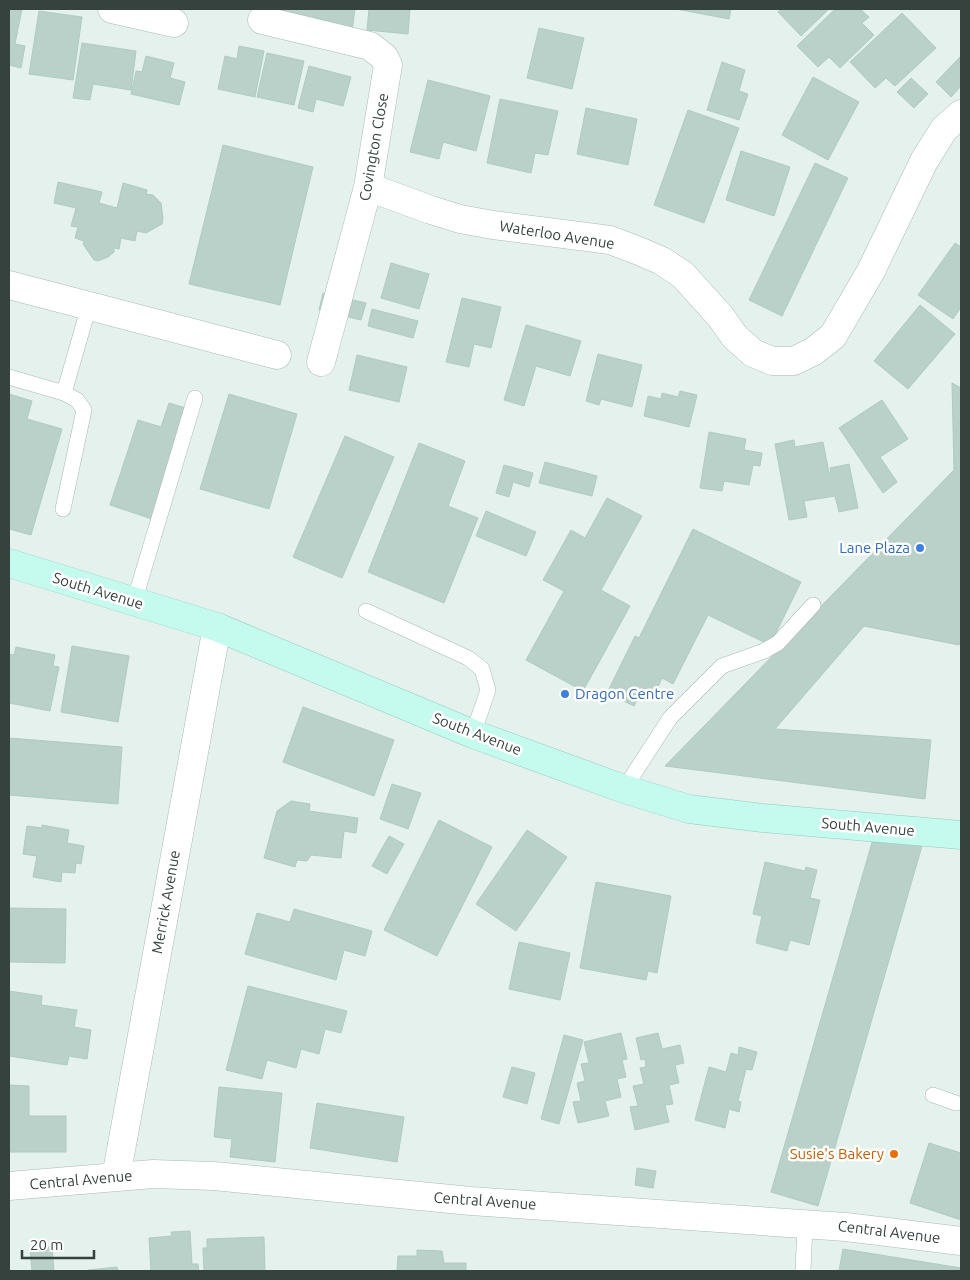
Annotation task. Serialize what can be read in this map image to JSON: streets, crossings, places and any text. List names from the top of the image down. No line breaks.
{"streets":{"main road":["South Avenue"],"street":["Covington Close","Waterloo Avenue","Merrick Avenue","Central Avenue"]},"crossings":[["Covington Close","Waterloo Avenue"],["South Avenue","Merrick Avenue"],["Merrick Avenue","Central Avenue"]],"places":["Lane Plaza","Dragon Centre","Susie's Bakery"],"scale_bar":"20 m"}
